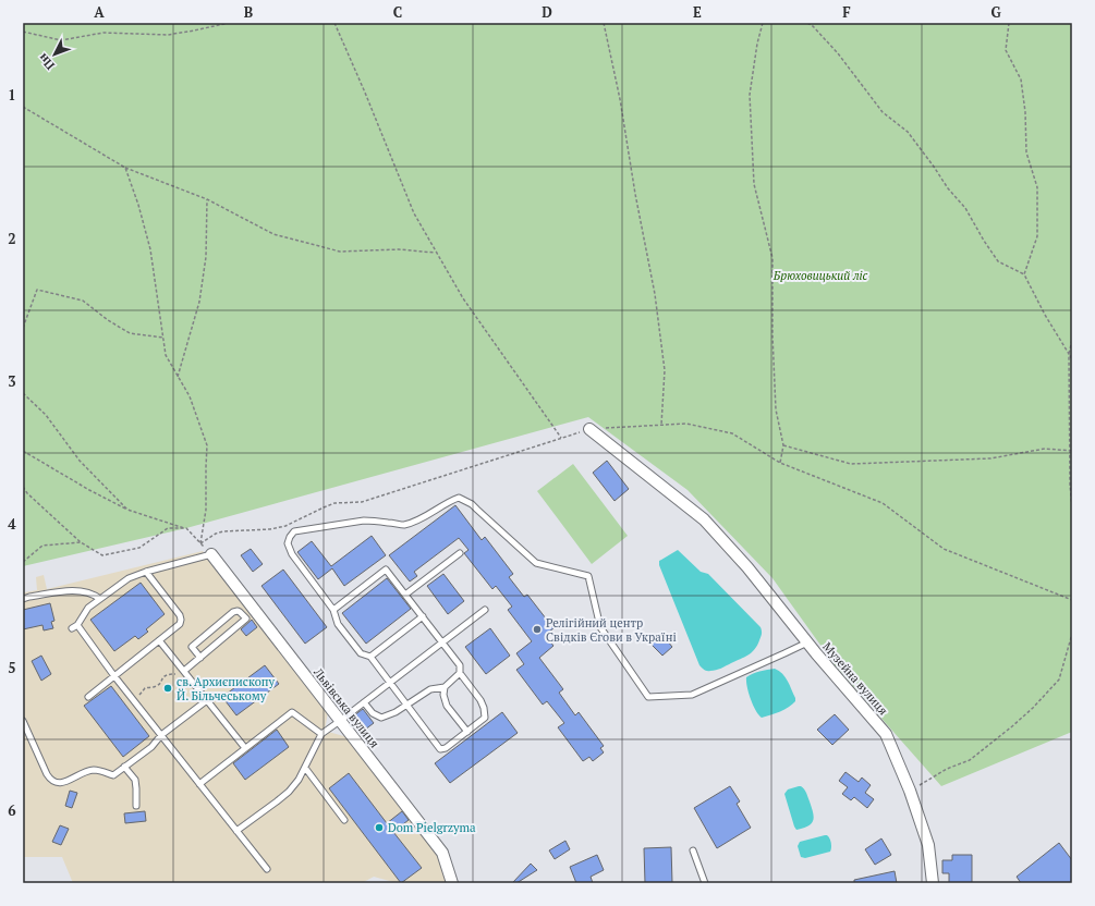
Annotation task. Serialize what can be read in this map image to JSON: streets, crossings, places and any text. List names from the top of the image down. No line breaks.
{"streets":{"street":["Музейна вулиця","Львівська вулиця"]},"parks":["Брюховицький ліс"],"places":["Релігійний центр Свідків Єгови в Україні","св. Архиєпископу Й. Більчеському","Dom Pielgrzyma"],"north":"bottom left","grid":{"columns":["A","B","C","D","E","F","G"],"rows":["1","2","3","4","5","6"]}}
